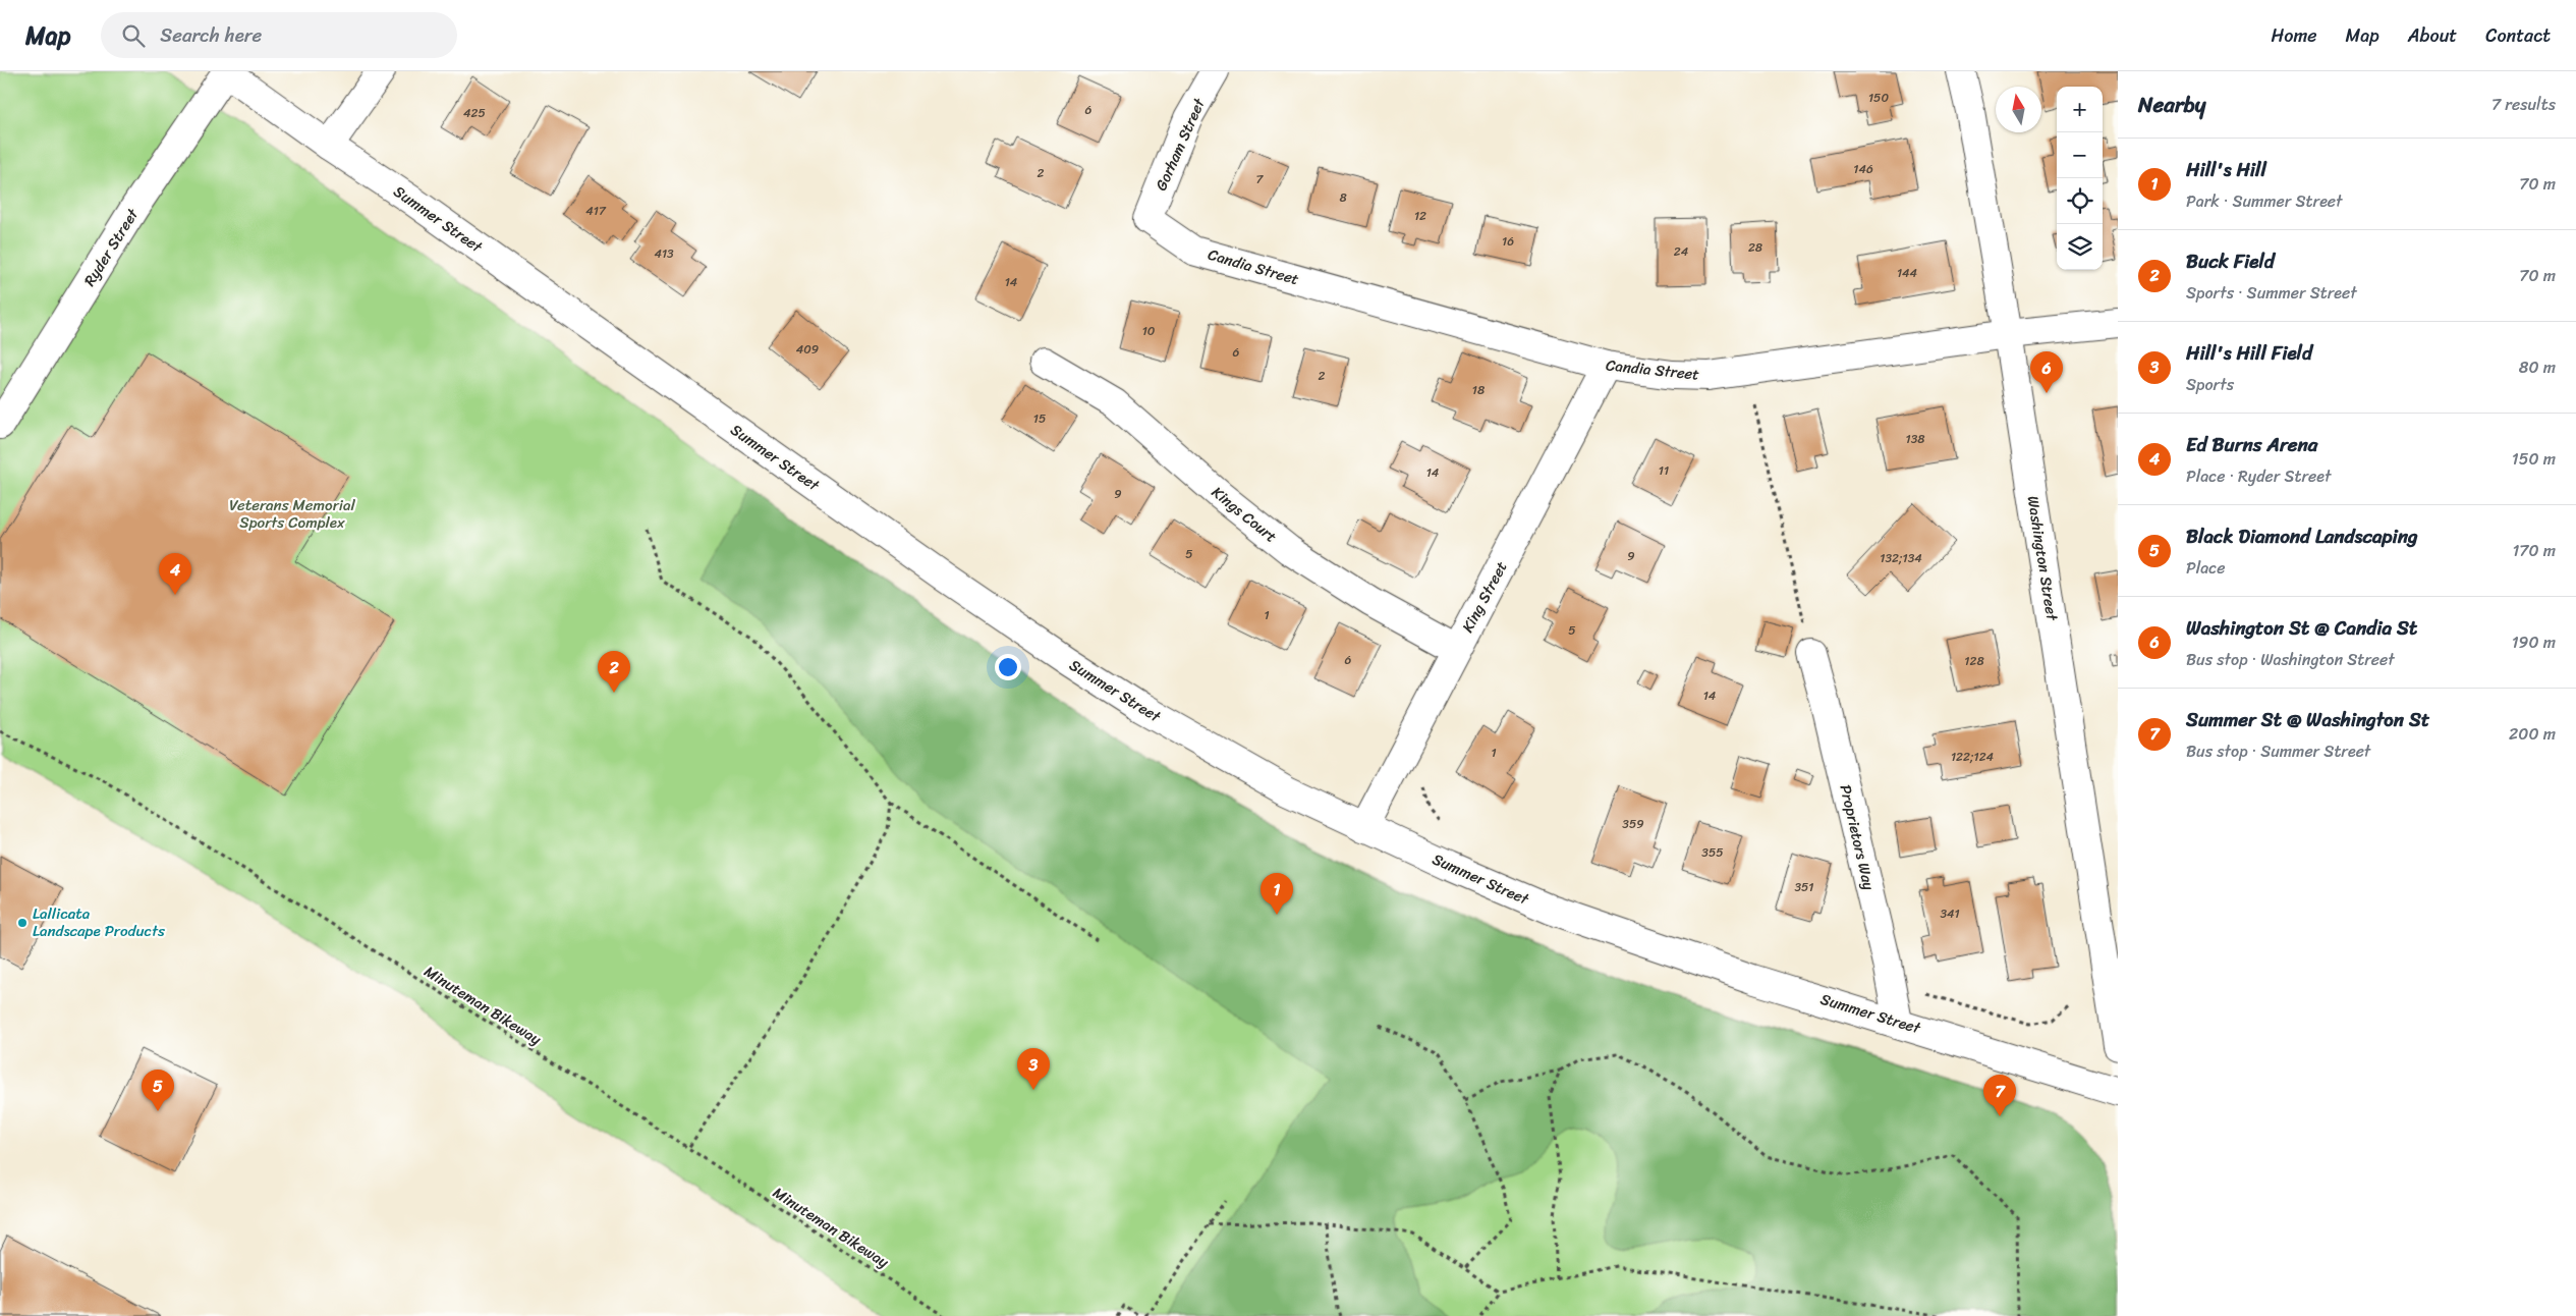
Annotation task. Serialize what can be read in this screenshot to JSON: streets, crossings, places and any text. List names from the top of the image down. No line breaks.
{"streets":{"street":["Gorham Street","Summer Street","Ryder Street","Candia Street","Kings Court","Washington Street","King Street","Proprietors Way"],"path":["Minuteman Bikeway"]},"crossings":[["Gorham Street","Candia Street"],["Summer Street","Ryder Street"],["Summer Street","King Street"],["Summer Street","Proprietors Way"],["Candia Street","Washington Street"],["Candia Street","King Street"],["Kings Court","King Street"]],"parks":["Veterans Memorial Sports Complex"],"places":["Lallicata Landscape Products"],"house_numbers":["150","6","425","146","2","7","8","417","12","16","28","24","413","144","14","10","409","6","2","18","15","138","11","14","9","5","9","132;134","1","5","6","128","14","1","122;124","359","355","351","341"],"north":"top","page":{"header":"Map","search":"Search here","nav":["Home","Map","About","Contact"],"heading":["Nearby","7 results"],"map_buttons":["+","−"],"list":[{"mark":"1","name":"Hill's Hill","note":"Park · Summer Street","value":"70 m"},{"mark":"2","name":"Buck Field","note":"Sports · Summer Street","value":"70 m"},{"mark":"3","name":"Hill's Hill Field","note":"Sports","value":"80 m"},{"mark":"4","name":"Ed Burns Arena","note":"Place · Ryder Street","value":"150 m"},{"mark":"5","name":"Black Diamond Landscaping","note":"Place","value":"170 m"},{"mark":"6","name":"Washington St @ Candia St","note":"Bus stop · Washington Street","value":"190 m"},{"mark":"7","name":"Summer St @ Washington St","note":"Bus stop · Summer Street","value":"200 m"}],"pins":["6","4","2","1","3","5","7"]}}
